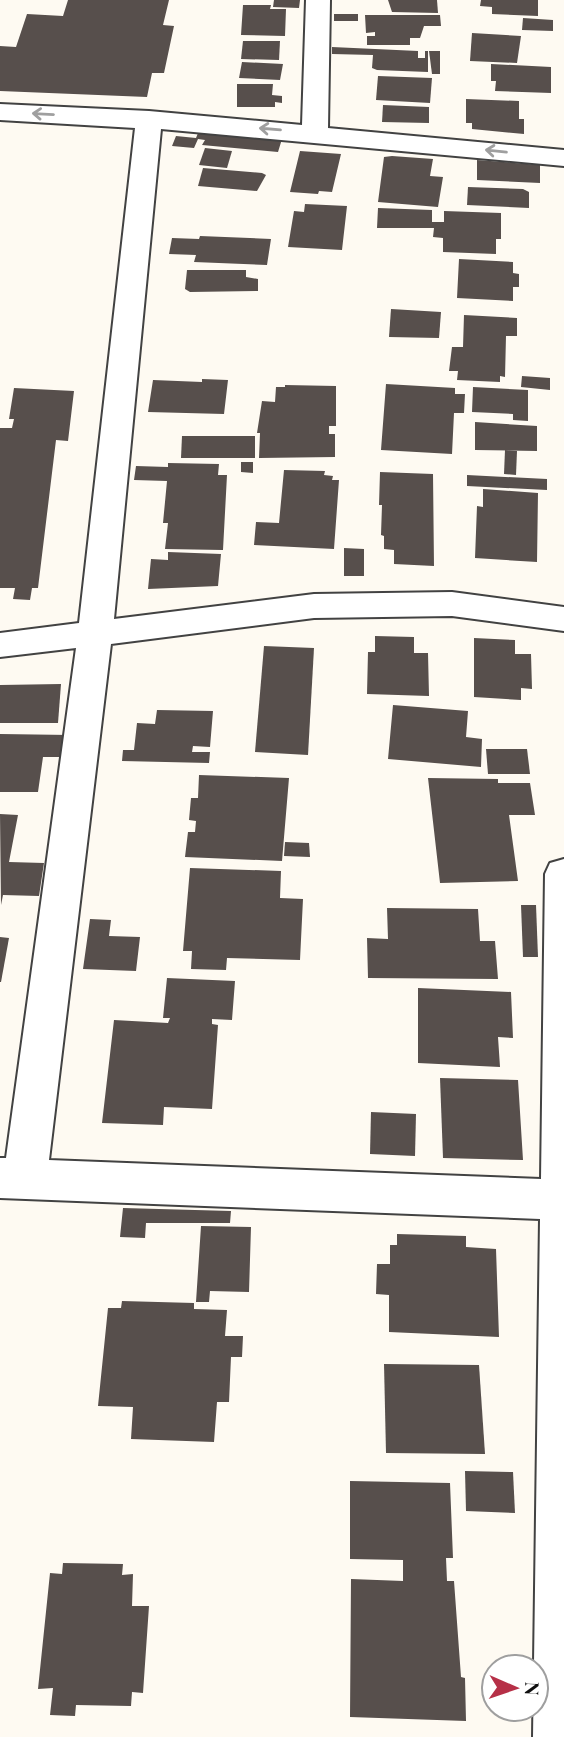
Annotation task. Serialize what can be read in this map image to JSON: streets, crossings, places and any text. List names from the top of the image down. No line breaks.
{"north":"right"}
